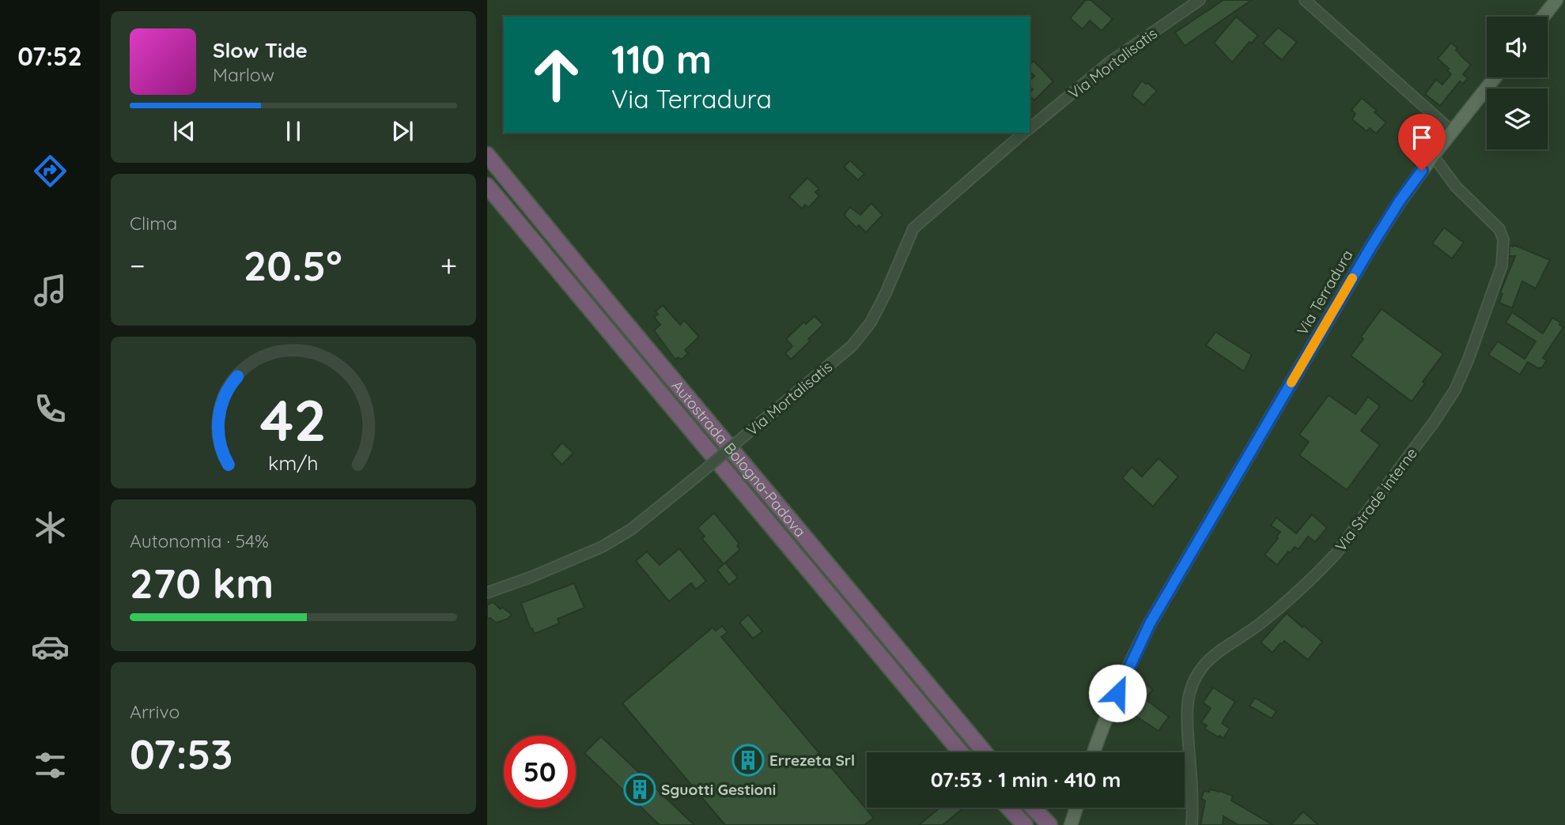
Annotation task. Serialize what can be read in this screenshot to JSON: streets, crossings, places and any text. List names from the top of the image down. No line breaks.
{"streets":{"highway":["Autostrada Bologna-Padova"],"main road":["Via Terradura"],"street":["Via Mortalisatis","Via Strade interne"]},"crossings":[["Via Terradura","Via Strade interne"]],"places":{"building":["Errezeta Srl","Sguotti Gestioni"]},"page":{"tabs":"07:52","turn":["110 m","Via Terradura"],"song":["Slow Tide","Marlow"],"tile":["Clima",["Autonomia · 54%","270 km"],["Arrivo","07:53"]],"heat":["−","20.5°","+"],"limit":"50","trip":"07:53 · 1 min · 410 m","gauge":["42","km/h"]}}
